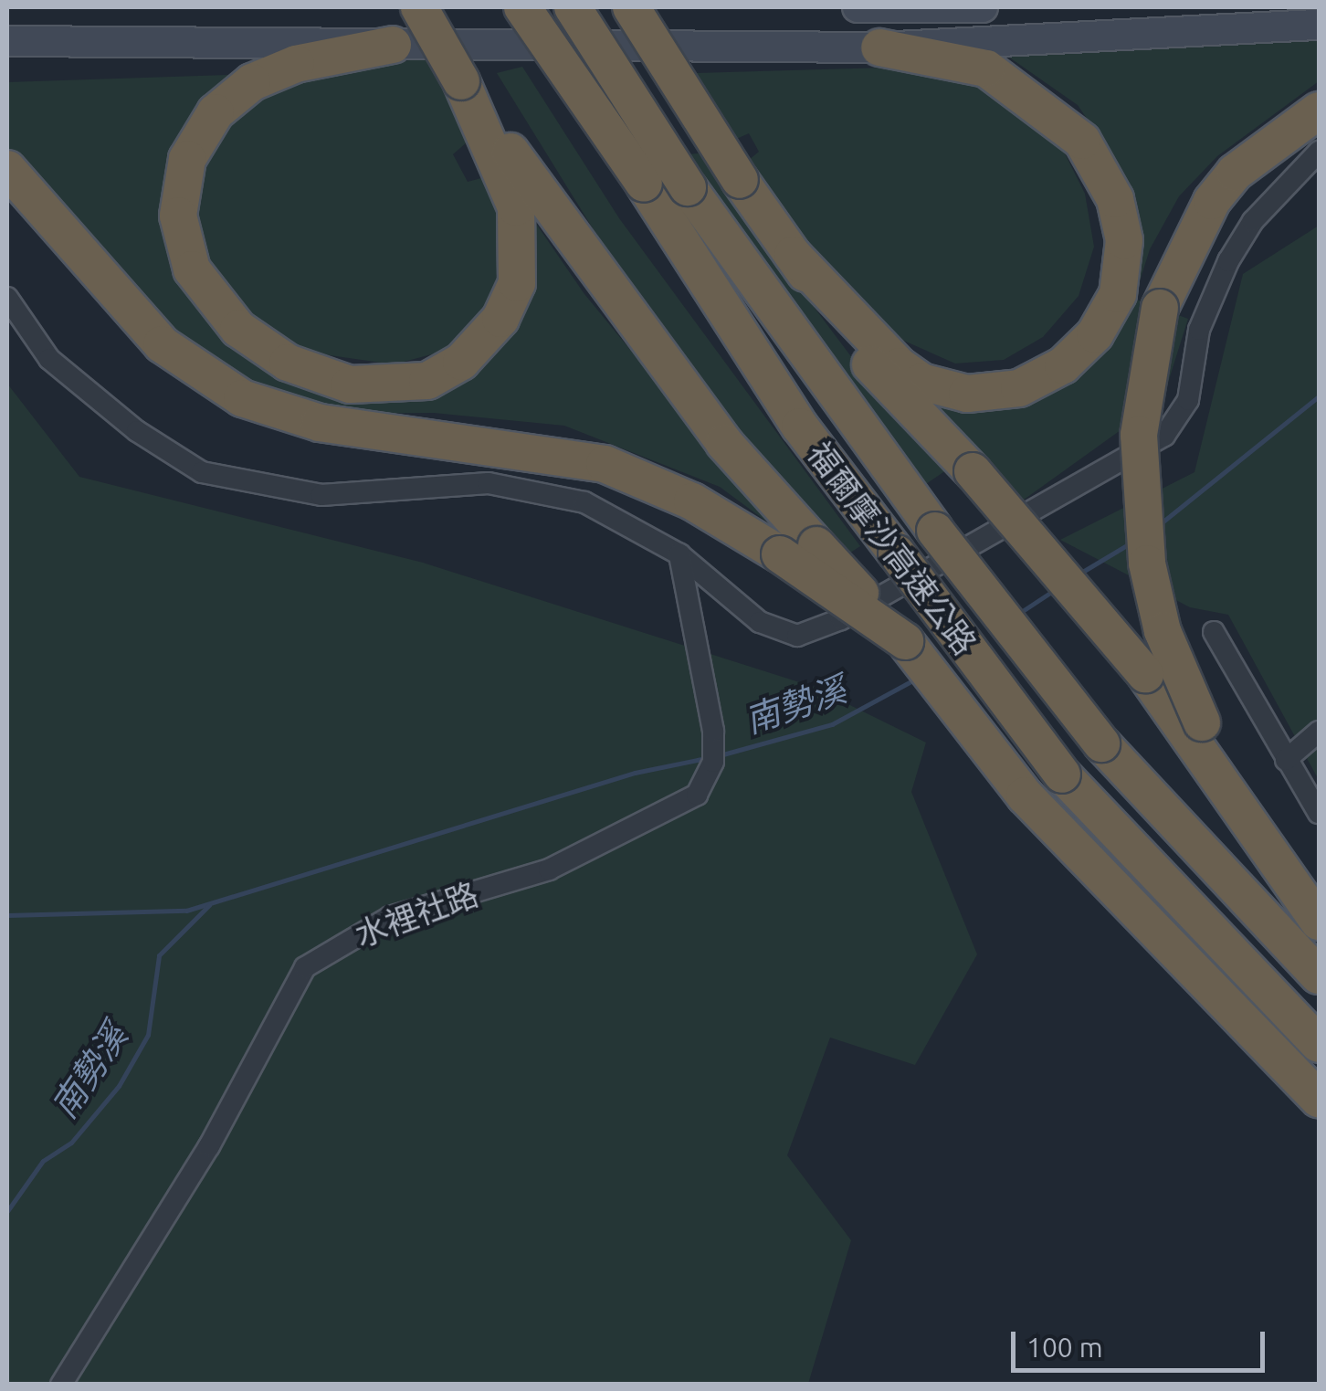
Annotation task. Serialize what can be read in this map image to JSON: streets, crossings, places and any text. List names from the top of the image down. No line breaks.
{"streets":{"highway":["福爾摩沙高速公路"],"street":["水裡社路"]},"water":["南勢溪"],"scale_bar":"100 m"}
